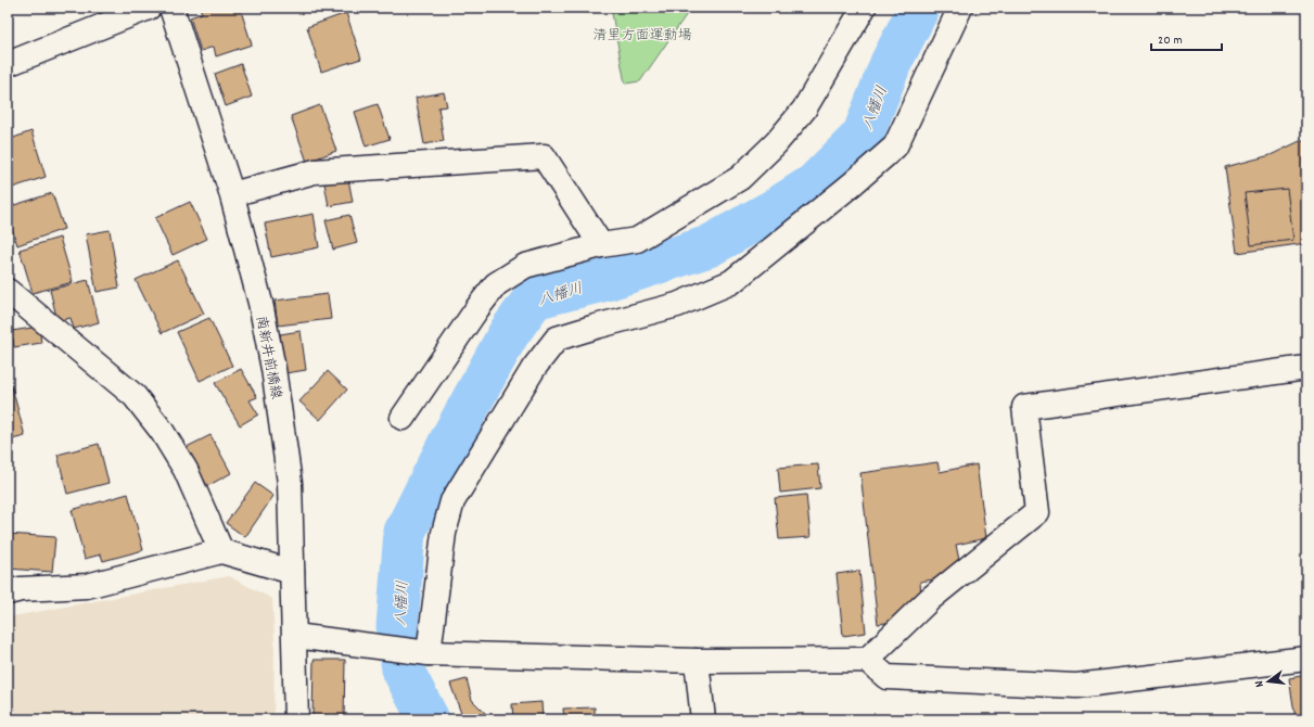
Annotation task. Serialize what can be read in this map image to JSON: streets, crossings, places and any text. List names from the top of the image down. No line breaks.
{"streets":{"street":["南新井前橋線"]},"water":["八幡川"],"parks":["清里方面運動場"],"scale_bar":"20 m","north":"left"}
